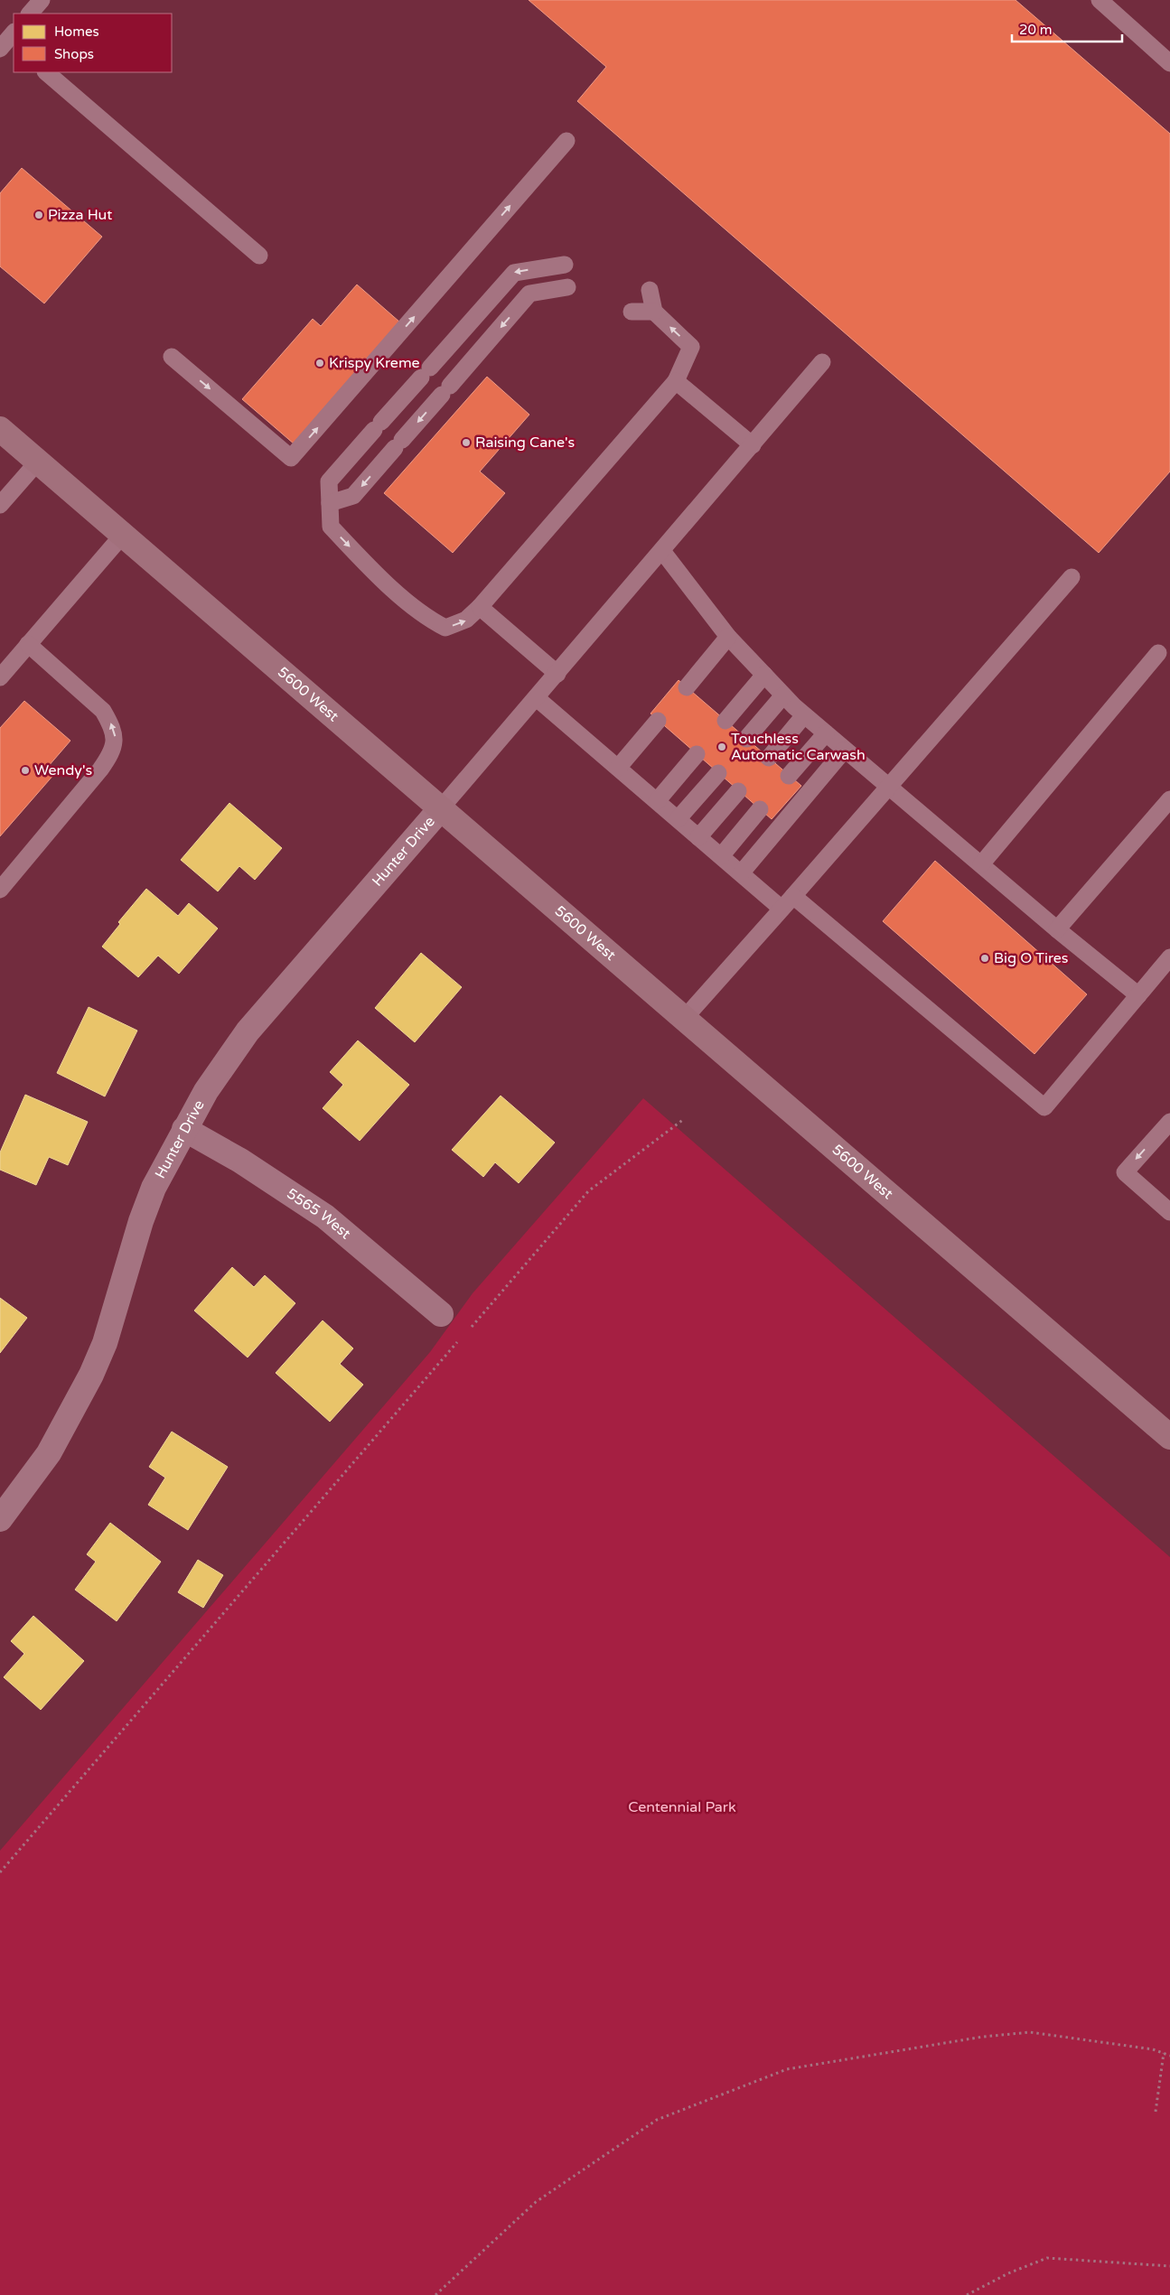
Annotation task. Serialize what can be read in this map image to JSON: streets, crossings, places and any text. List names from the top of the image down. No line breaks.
{"streets":{"main road":["5600 West"],"street":["Hunter Drive","5565 West"]},"crossings":[["5600 West","Hunter Drive"],["Hunter Drive","5565 West"]],"parks":["Centennial Park"],"places":["Pizza Hut","Krispy Kreme","Raising Cane's","Touchless Automatic Carwash","Wendy's","Big O Tires"],"legend":["Homes","Shops"],"scale_bar":"20 m"}
